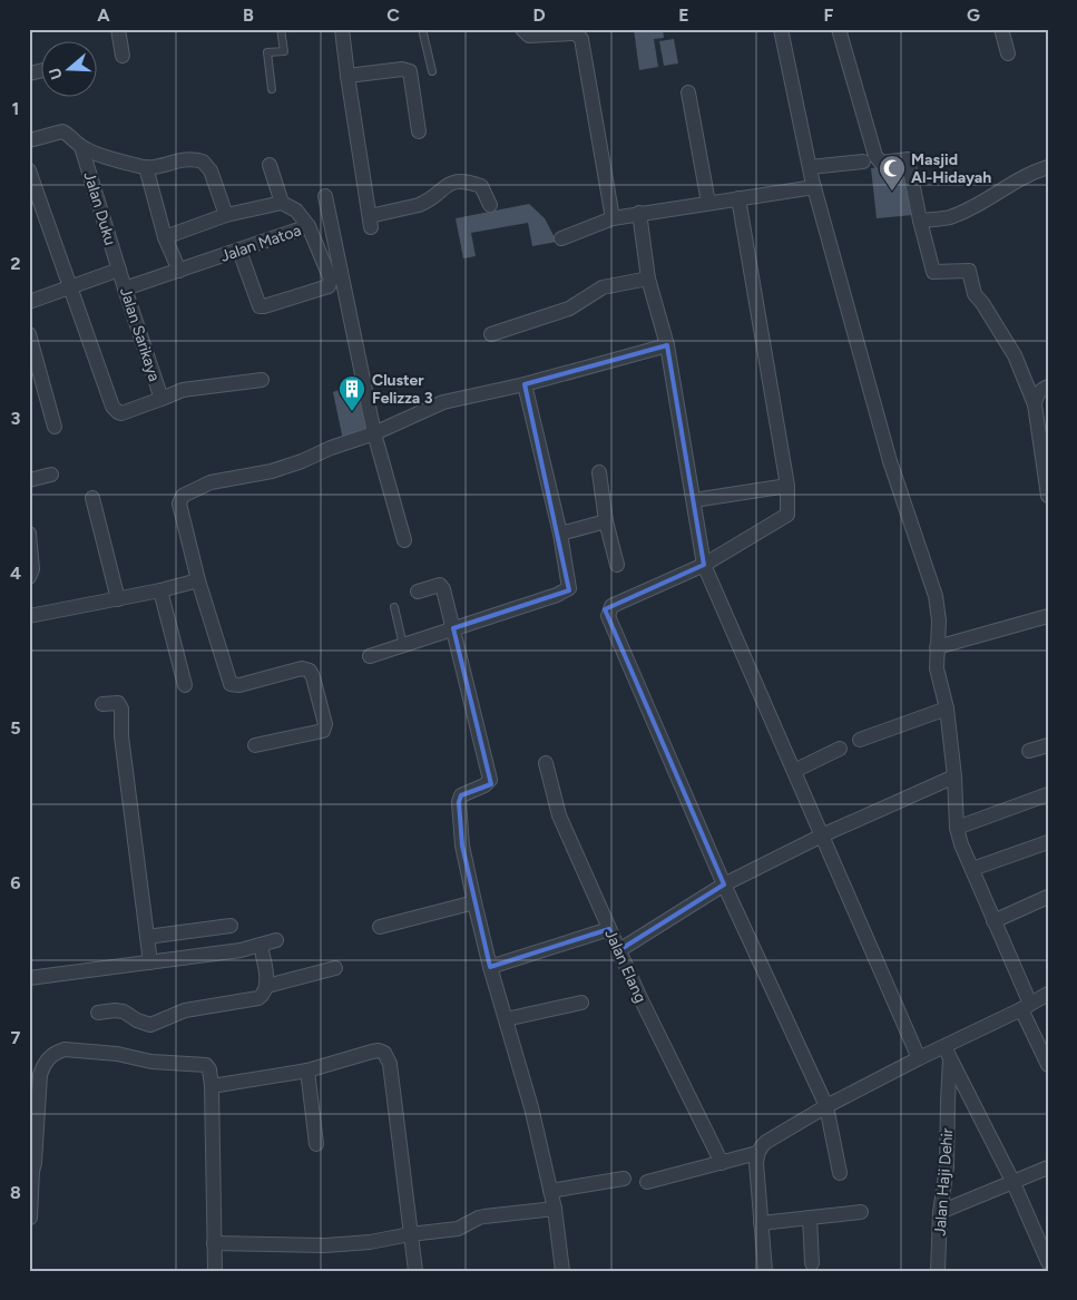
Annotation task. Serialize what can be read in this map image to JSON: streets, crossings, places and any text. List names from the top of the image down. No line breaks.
{"streets":{"street":["Jalan Duku","Jalan Matoa","Jalan Sarikaya","Jalan Elang","Jalan Haji Dehir"]},"crossings":[["Jalan Duku","Jalan Sarikaya"],["Jalan Matoa","Jalan Sarikaya"]],"places":{"mosque":["Masjid Al-Hidayah"],"building":["Cluster Felizza 3"]},"north":"left","grid":{"columns":["A","B","C","D","E","F","G"],"rows":["1","2","3","4","5","6","7","8"]}}
